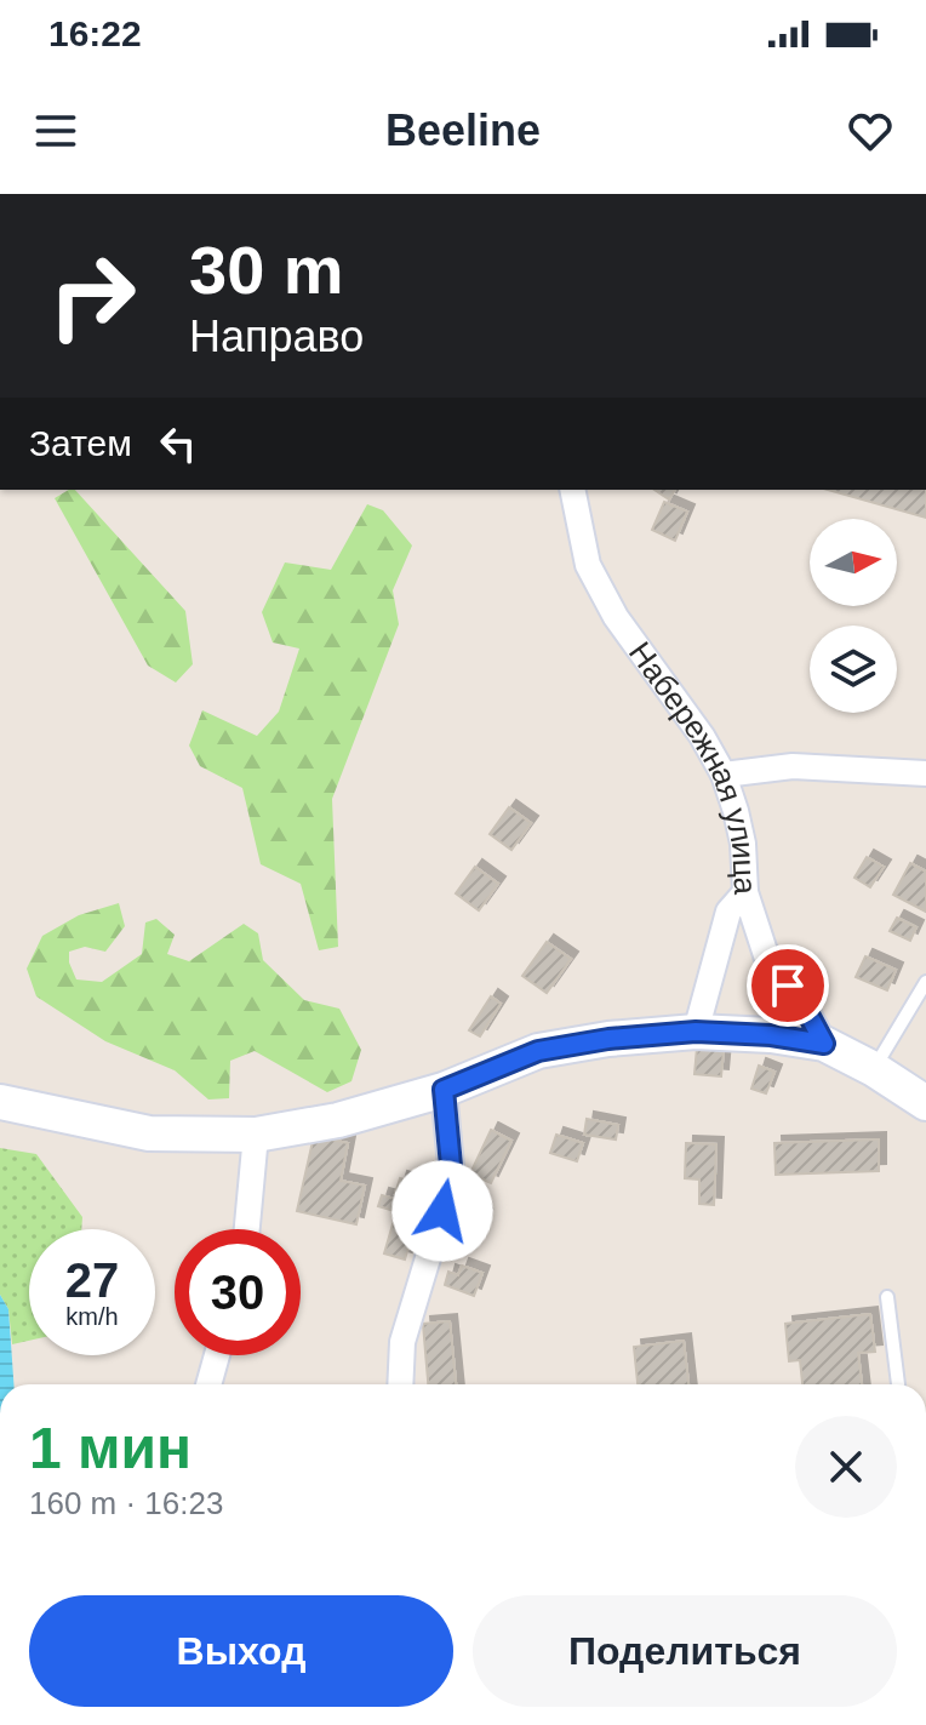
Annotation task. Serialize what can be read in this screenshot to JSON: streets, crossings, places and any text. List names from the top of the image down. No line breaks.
{"streets":{"street":["Набережная улица"]},"north":"right","page":{"status":"16:22","header":"Beeline","turn":["30 m","Направо"],"then":"Затем","speed":"27 km/h","limit":"30","heading":["1 мин","160 m · 16:23"],"buttons":["Выход","Поделиться"]}}
